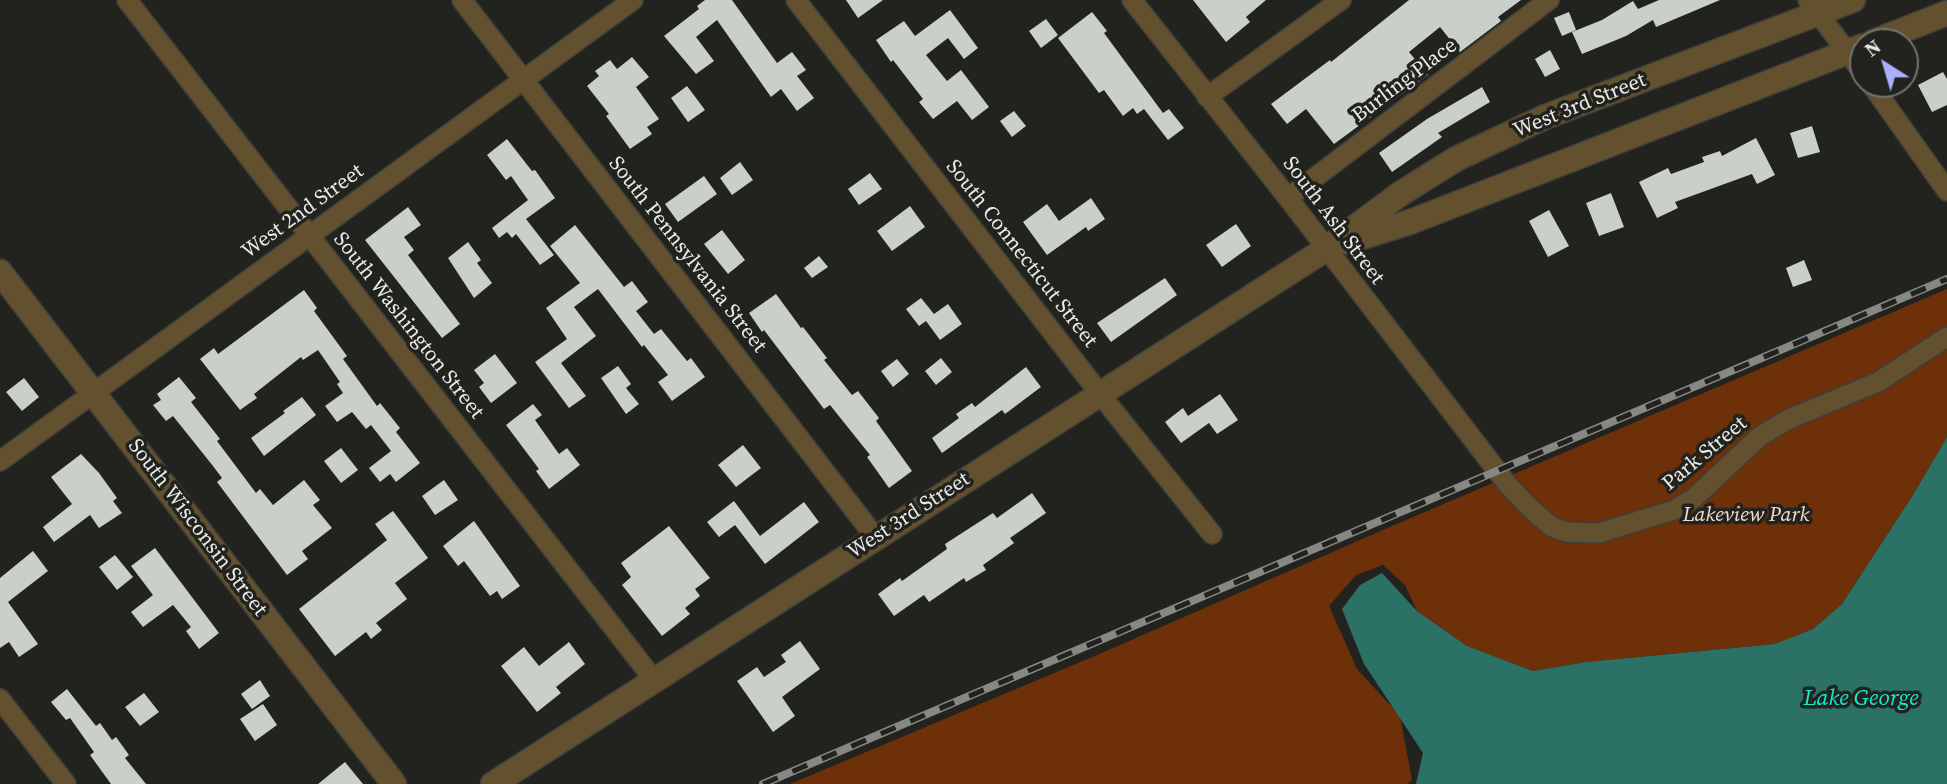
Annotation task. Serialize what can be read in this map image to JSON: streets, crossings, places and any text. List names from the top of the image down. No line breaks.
{"streets":{"street":["Burling Place","West 3rd Street","West 2nd Street","South Ash Street","South Connecticut Street","South Pennsylvania Street","South Washington Street","Park Street","South Wisconsin Street"]},"crossings":[["Burling Place","South Ash Street"],["West 3rd Street","South Ash Street"],["West 3rd Street","South Connecticut Street"],["West 3rd Street","South Pennsylvania Street"],["West 3rd Street","South Washington Street"],["West 2nd Street","South Pennsylvania Street"],["West 2nd Street","South Washington Street"],["West 2nd Street","South Wisconsin Street"],["South Ash Street","Park Street"]],"water":["Lake George"],"parks":["Lakeview Park"],"north":"top left"}
